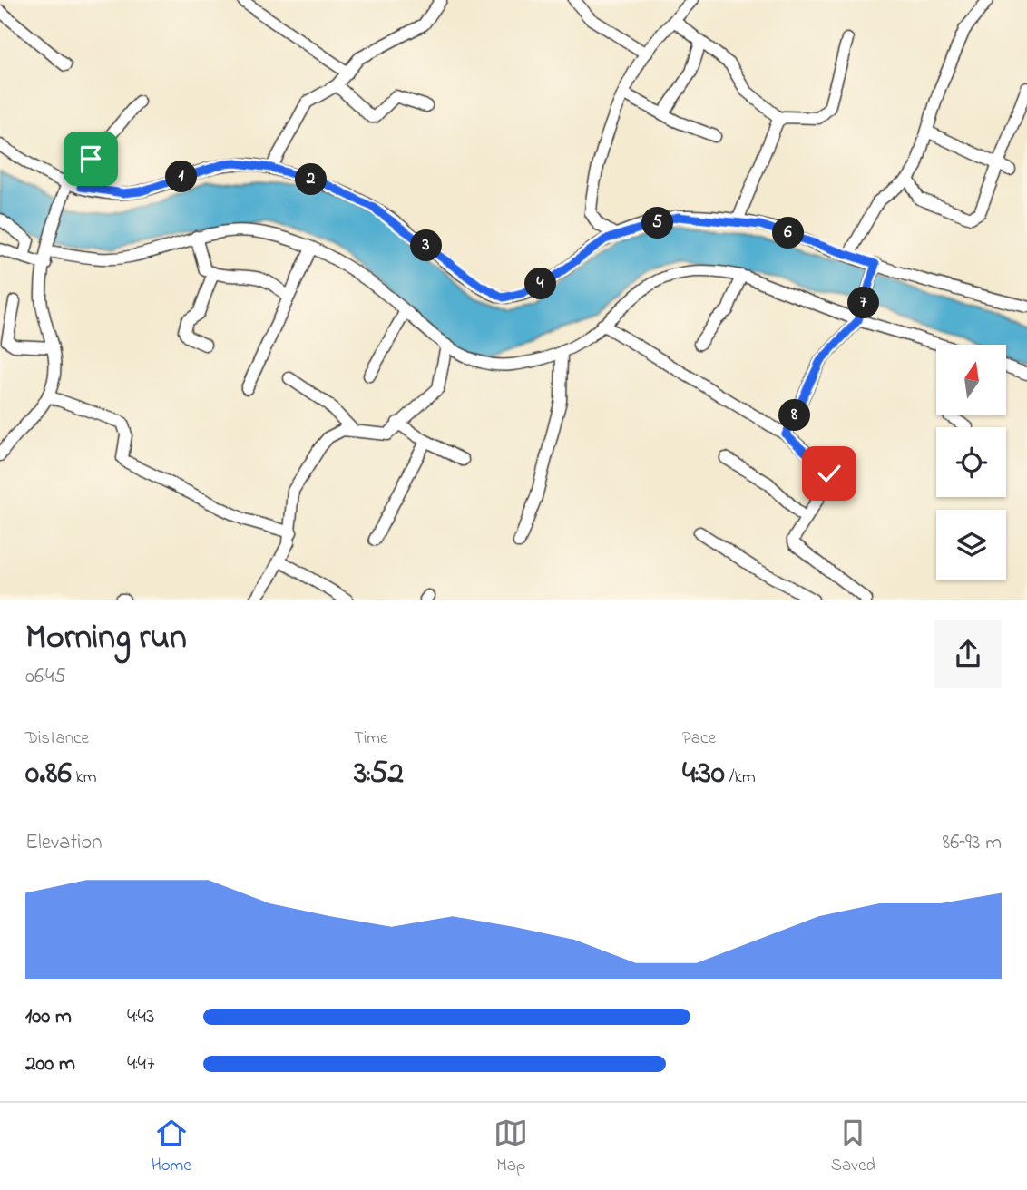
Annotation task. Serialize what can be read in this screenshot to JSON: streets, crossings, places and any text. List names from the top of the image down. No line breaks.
{"north":"top","page":{"pins":["1","2","5","6","3","4","7","8"],"heading":["Morning run","06:45"],"stats":[["Distance","0.86 km"],["Time","3:52"],["Pace","4:30 /km"]],"chart":["Elevation","86–93 m"],"list":[{"name":"100 m","note":"4:43"},{"name":"200 m","note":"4:47"}],"tabs":["Home","Map","Saved"]}}
